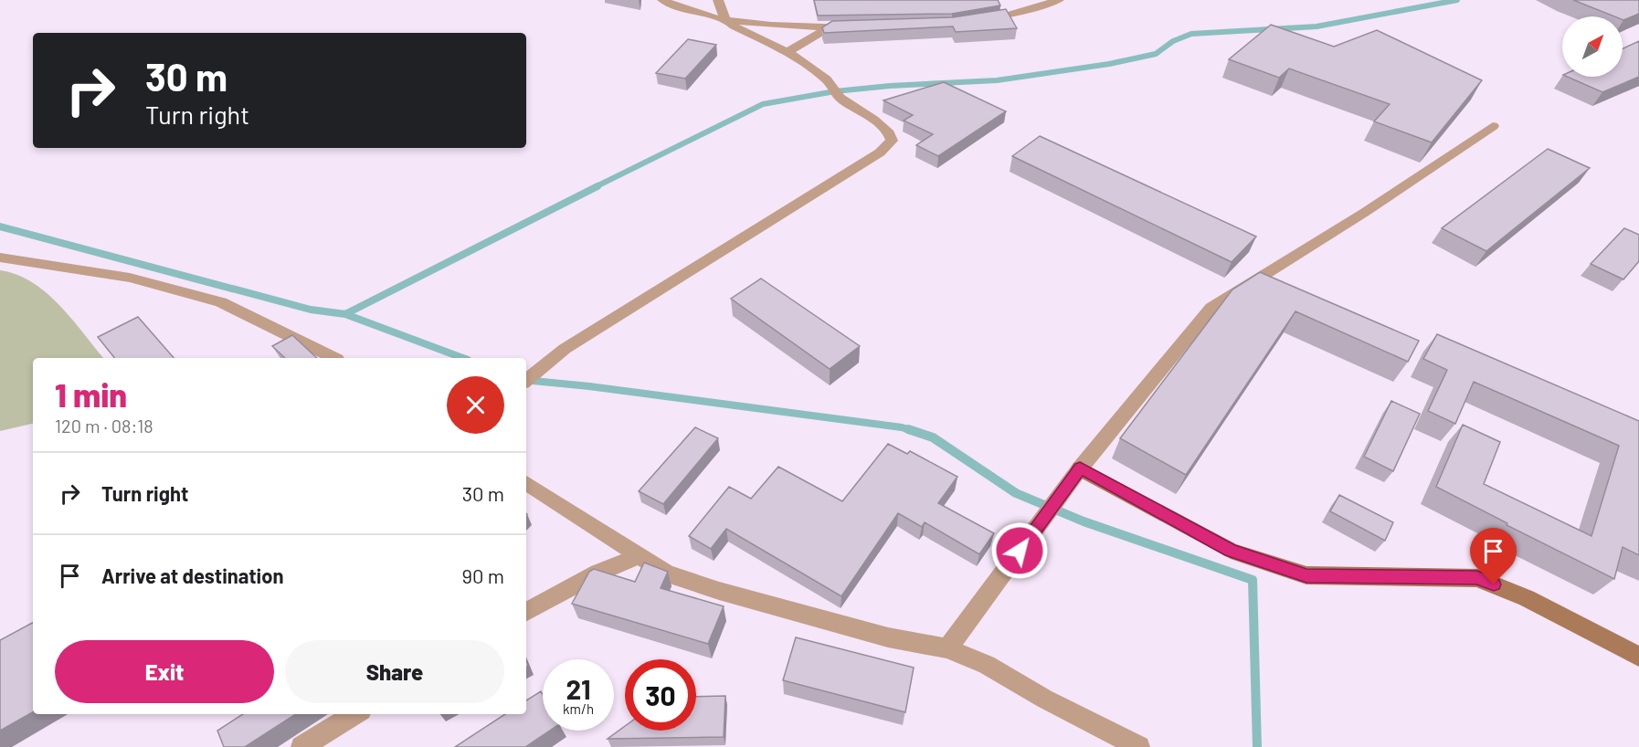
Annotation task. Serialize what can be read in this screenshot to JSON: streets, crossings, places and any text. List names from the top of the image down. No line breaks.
{"north":"top right","page":{"turn":["30 m","Turn right"],"heading":["1 min","120 m · 08:18"],"list":[{"name":"Turn right","value":"30 m"},{"name":"Arrive at destination","value":"90 m"}],"buttons":["Exit","Share"],"speed":"21 km/h","limit":"30"}}
